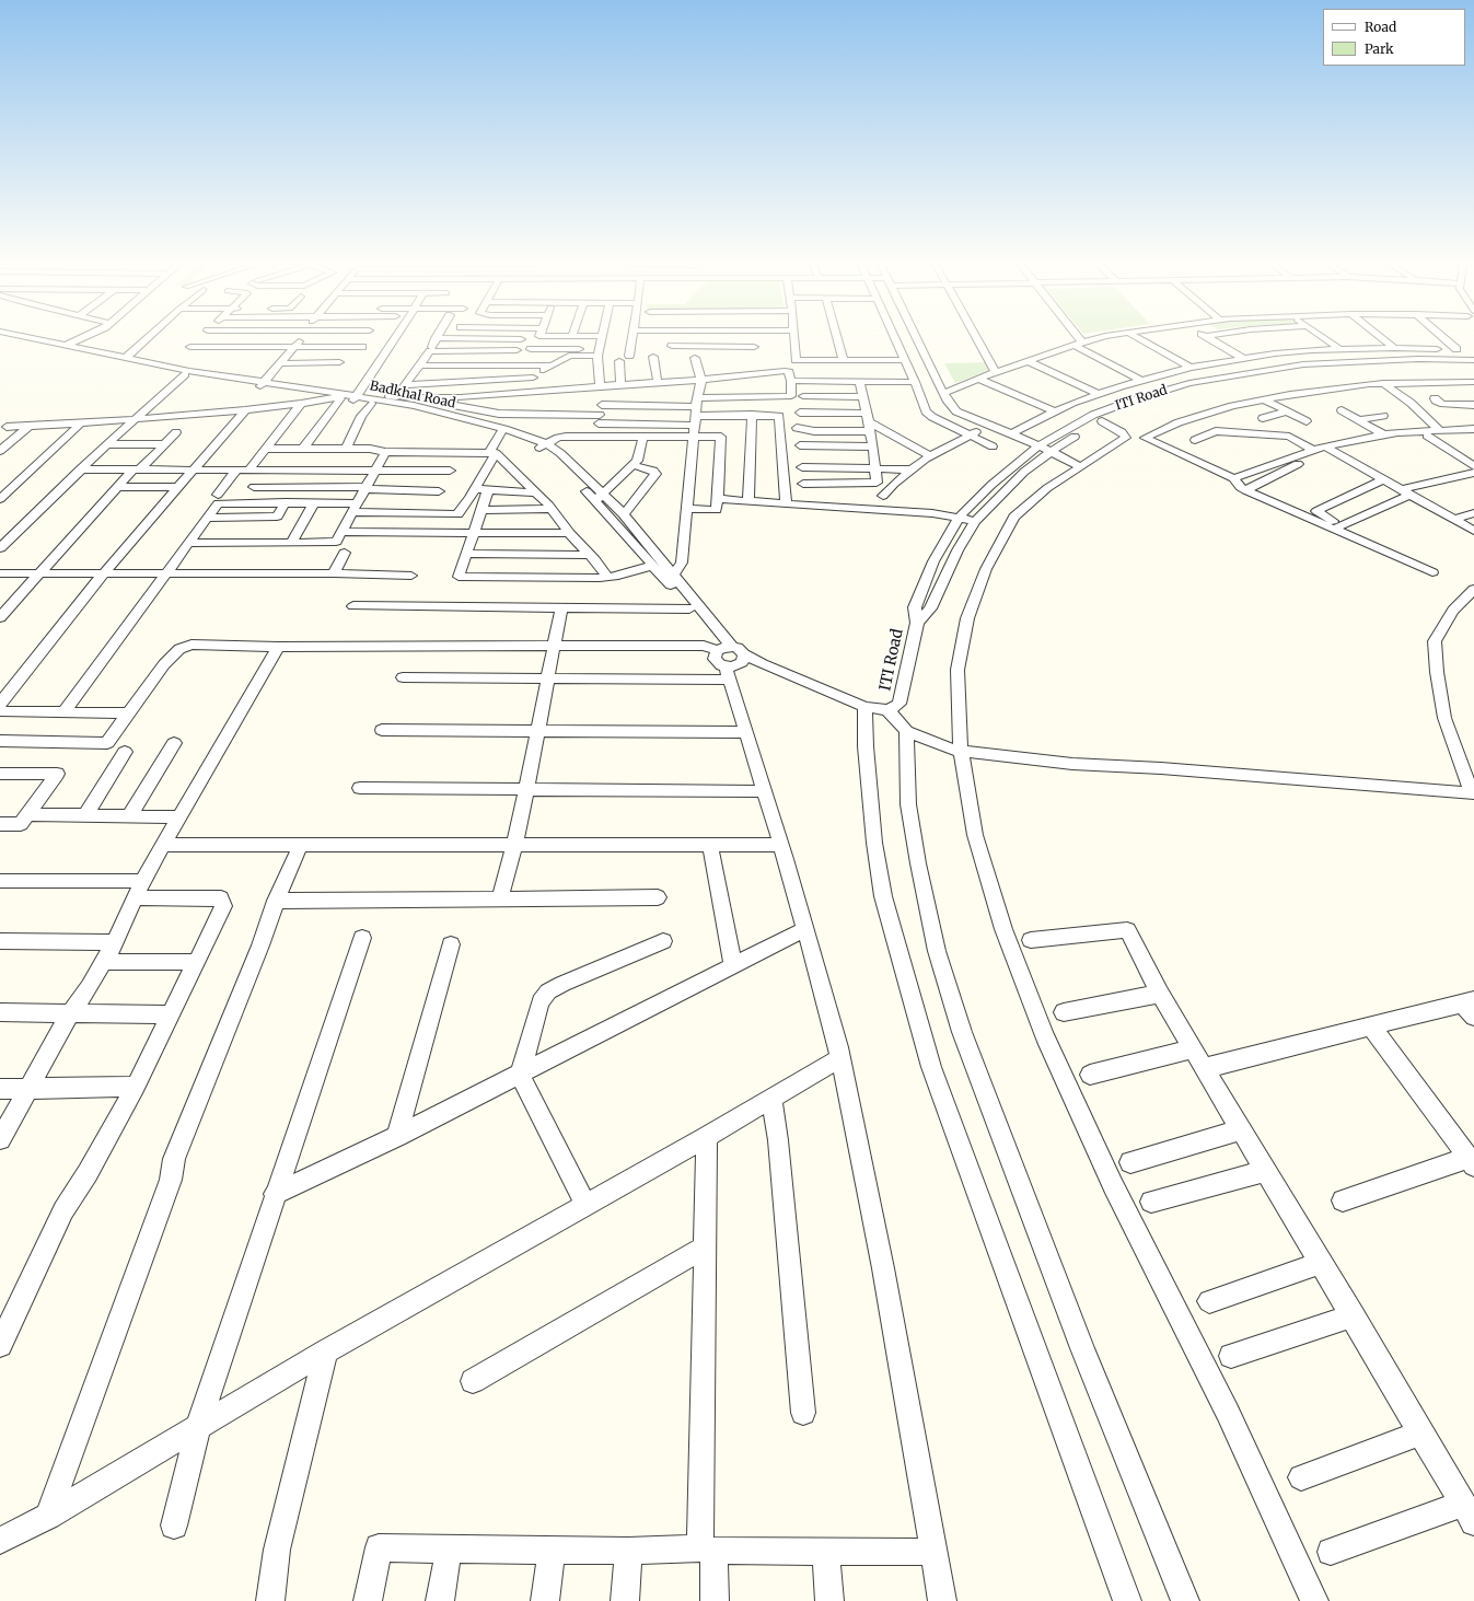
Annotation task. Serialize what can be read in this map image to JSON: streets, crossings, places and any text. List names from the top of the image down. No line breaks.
{"streets":{"street":["Badkhal Road","ITI Road"]},"legend":["Road","Park"]}
